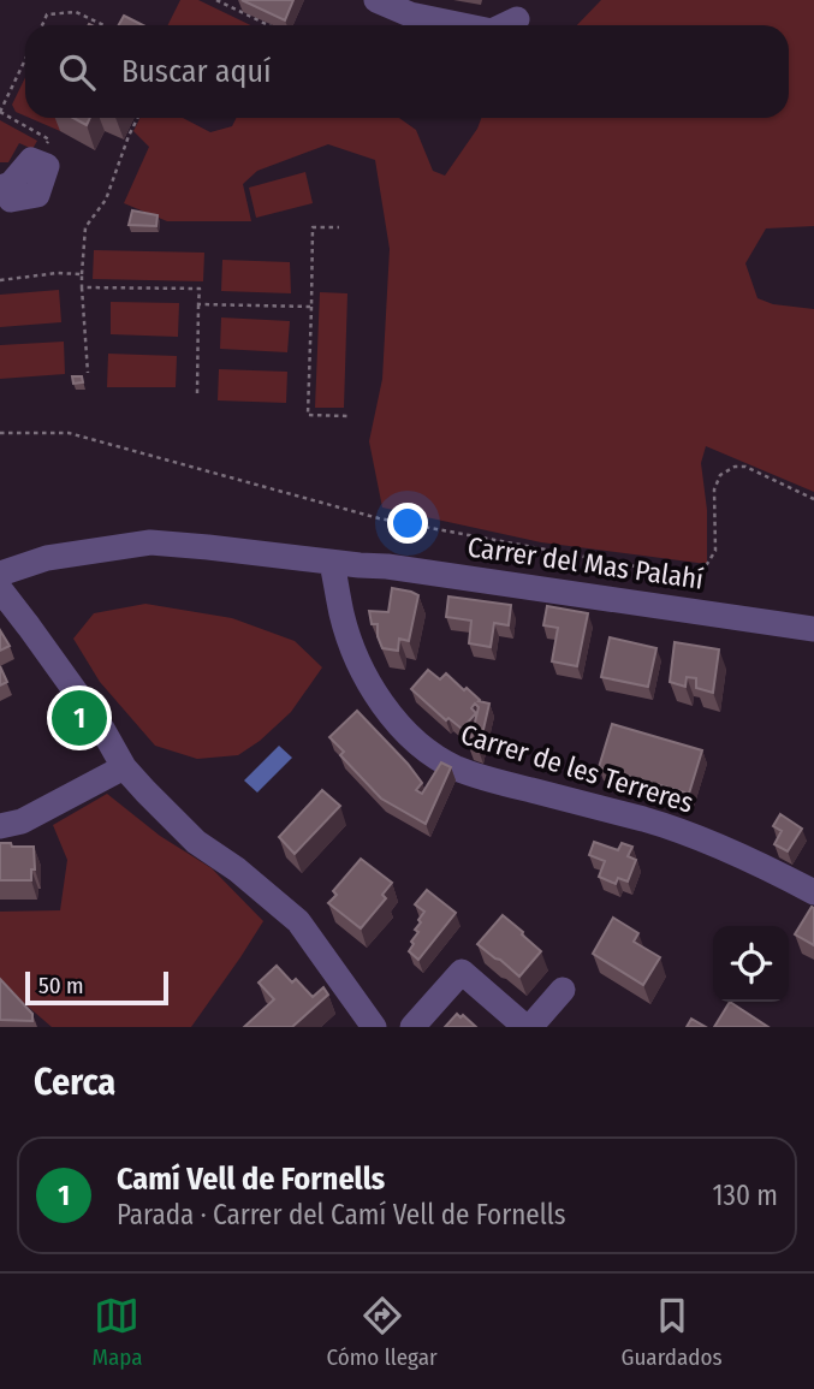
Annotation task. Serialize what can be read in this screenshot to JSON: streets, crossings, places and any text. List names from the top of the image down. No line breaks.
{"streets":{"street":["Carrer del Mas Palahí","Carrer de les Terreres"]},"crossings":[["Carrer del Mas Palahí","Carrer de les Terreres"]],"scale_bar":"50 m","page":{"search":"Buscar aquí","pins":"1","scale":"50 m","heading":"Cerca","list":[{"mark":"1","name":"Camí Vell de Fornells","note":"Parada · Carrer del Camí Vell de Fornells","value":"130 m"}],"nav":["Mapa","Cómo llegar","Guardados"]}}
